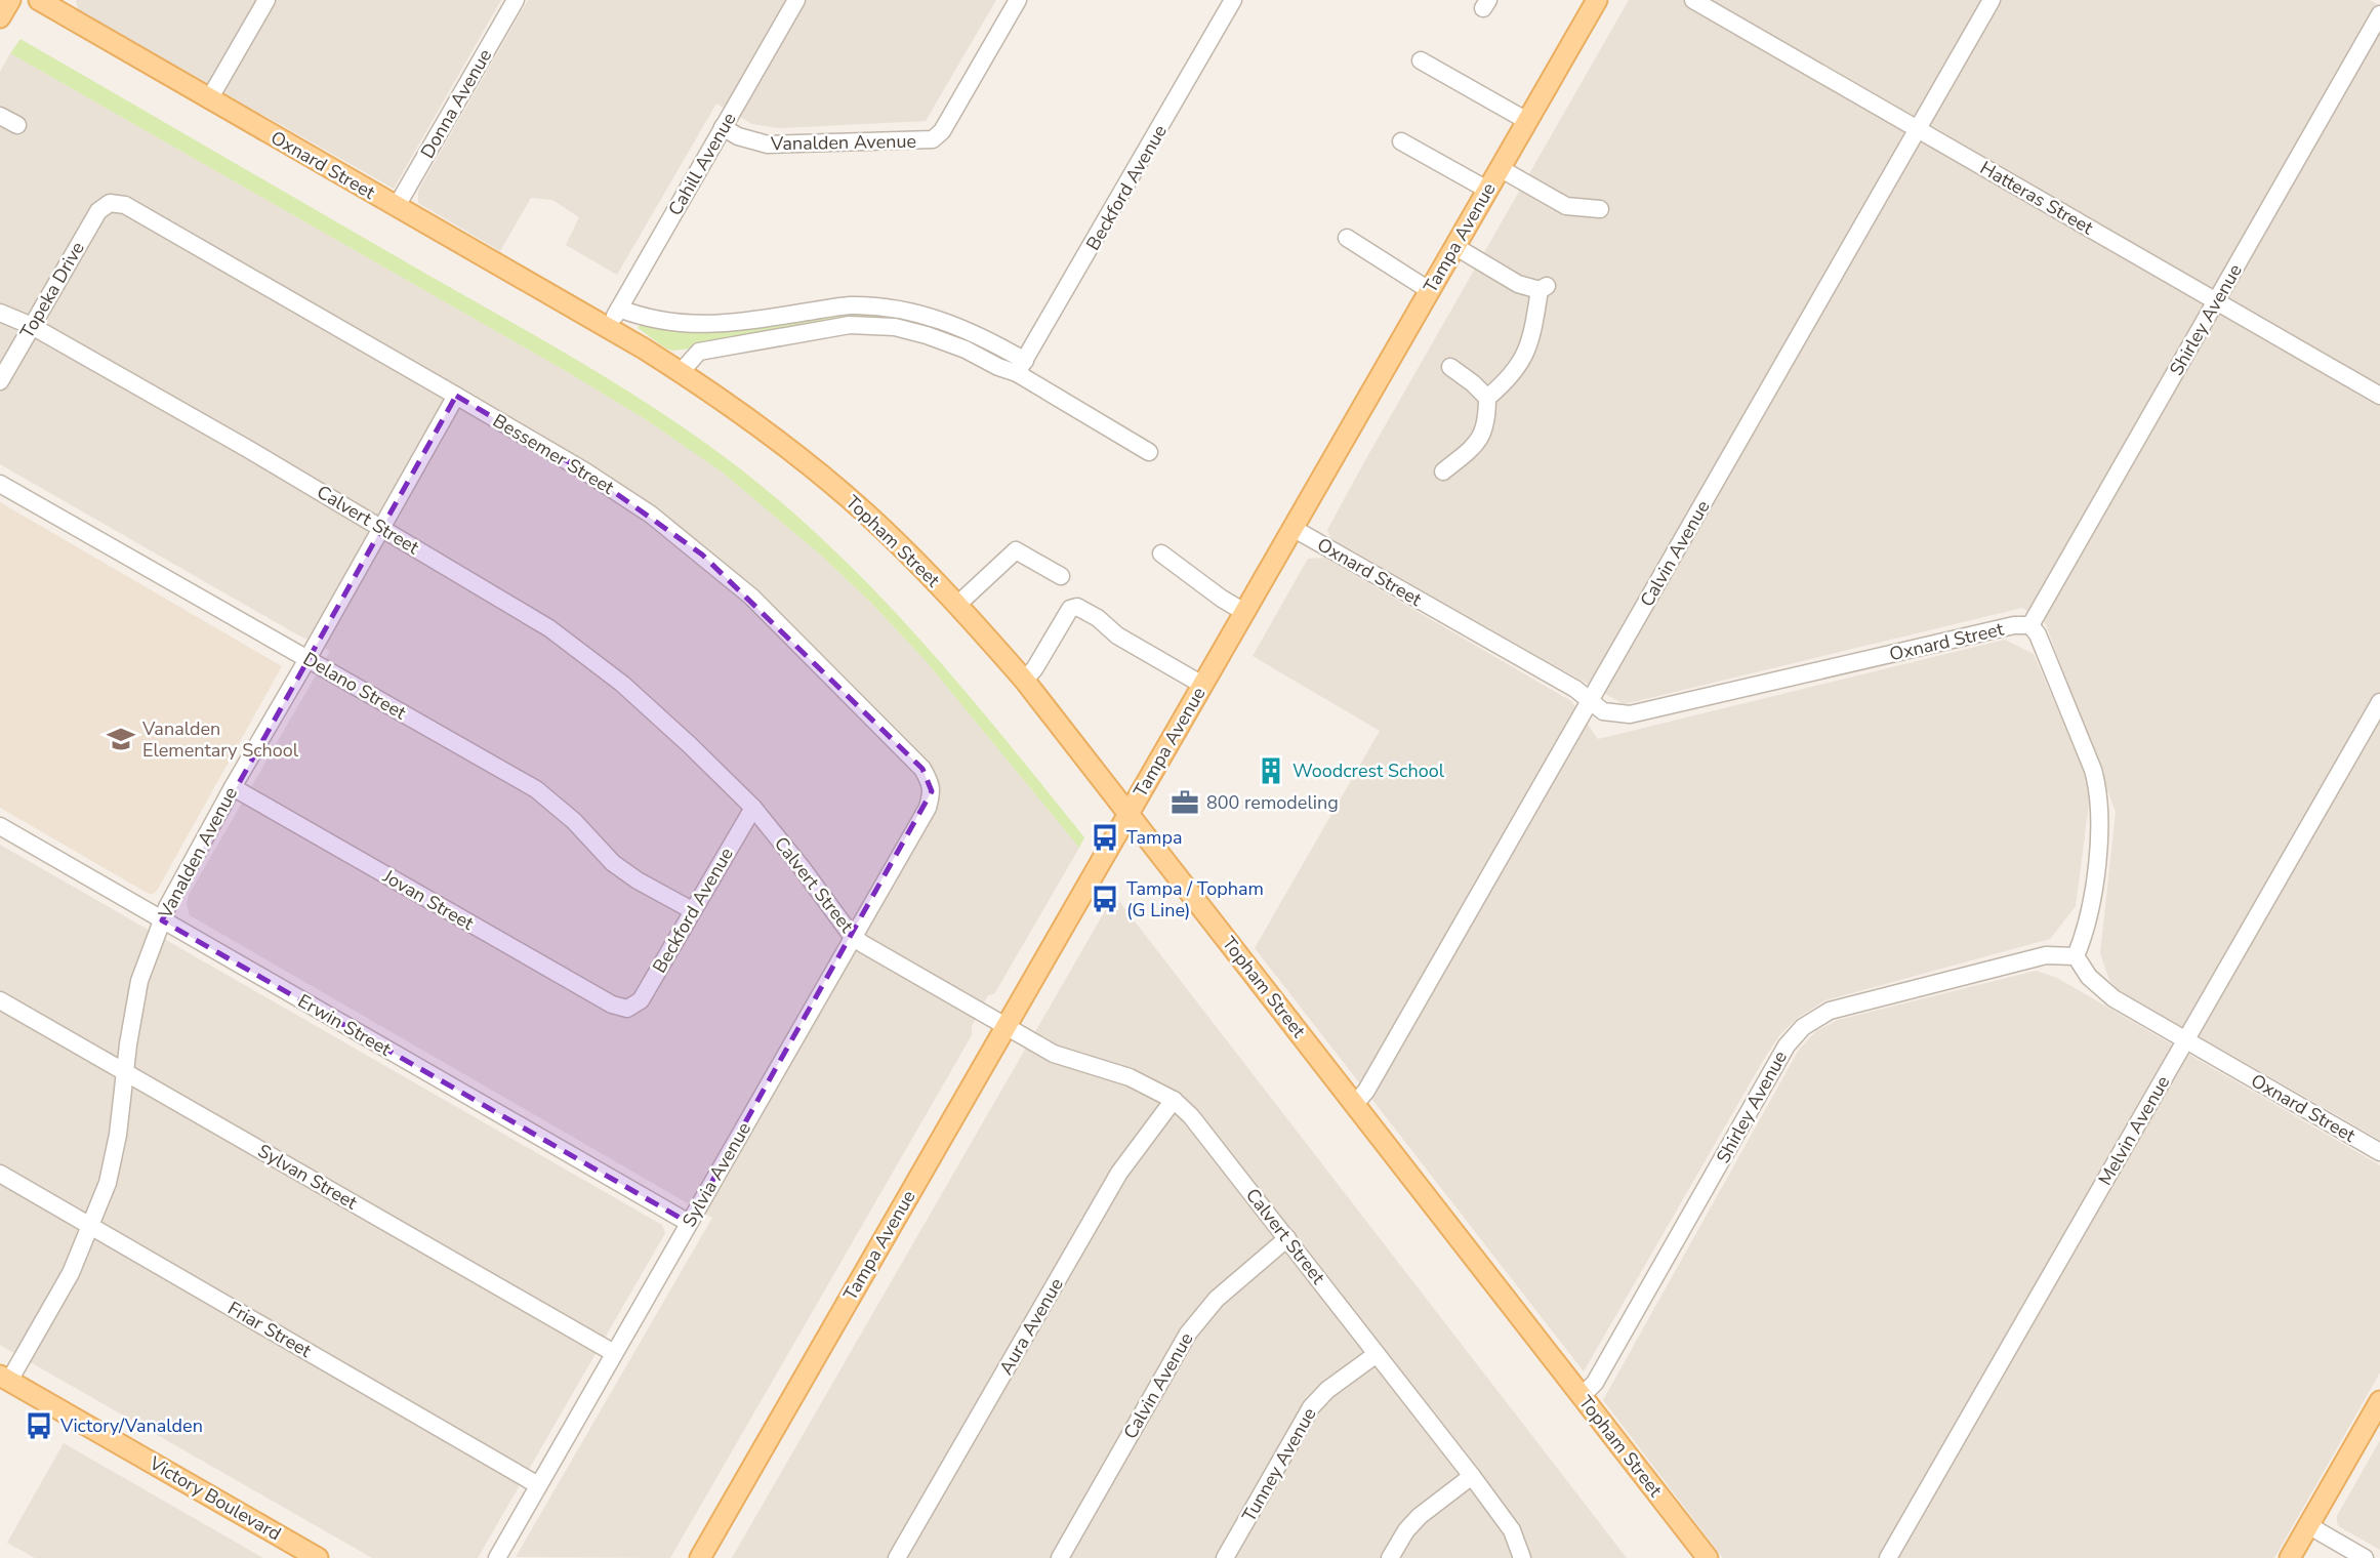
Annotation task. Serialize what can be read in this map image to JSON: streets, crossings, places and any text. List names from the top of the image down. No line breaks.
{"streets":{"main road":["Oxnard Street","Tampa Avenue","Topham Street","Victory Boulevard"],"street":["Donna Avenue","Vanalden Avenue","Cahill Avenue","Beckford Avenue","Hatteras Street","Topeka Drive","Shirley Avenue","Bessemer Street","Calvert Street","Calvin Avenue","Delano Street","Jovan Street","Erwin Street","Melvin Avenue","Sylvia Avenue","Sylvan Street","Aura Avenue","Friar Street","Tunney Avenue"]},"crossings":[["Donna Avenue","Oxnard Street"],["Vanalden Avenue","Cahill Avenue"],["Vanalden Avenue","Bessemer Street"],["Vanalden Avenue","Calvert Street"],["Vanalden Avenue","Delano Street"],["Vanalden Avenue","Jovan Street"],["Vanalden Avenue","Erwin Street"],["Vanalden Avenue","Sylvan Street"],["Vanalden Avenue","Friar Street"],["Vanalden Avenue","Victory Boulevard"],["Cahill Avenue","Oxnard Street"],["Cahill Avenue","Topham Street"],["Oxnard Street","Tampa Avenue"],["Oxnard Street","Shirley Avenue"],["Oxnard Street","Topham Street"],["Oxnard Street","Calvin Avenue"],["Oxnard Street","Melvin Avenue"],["Beckford Avenue","Calvert Street"],["Beckford Avenue","Delano Street"],["Beckford Avenue","Jovan Street"],["Hatteras Street","Shirley Avenue"],["Hatteras Street","Calvin Avenue"],["Tampa Avenue","Calvert Street"],["Tampa Avenue","Topham Street"],["Topeka Drive","Bessemer Street"],["Topeka Drive","Calvert Street"],["Shirley Avenue","Topham Street"],["Bessemer Street","Sylvia Avenue"],["Calvert Street","Calvin Avenue"],["Calvert Street","Sylvia Avenue"],["Calvert Street","Aura Avenue"],["Calvert Street","Tunney Avenue"],["Topham Street","Calvin Avenue"],["Erwin Street","Sylvia Avenue"],["Sylvia Avenue","Sylvan Street"],["Sylvia Avenue","Friar Street"]],"places":{"school or university":["Vanalden Elementary School"],"building":["Woodcrest School"],"office":["800 remodeling"],"bus stop":["Tampa","Tampa / Topham (G Line)","Victory/Vanalden"]}}
